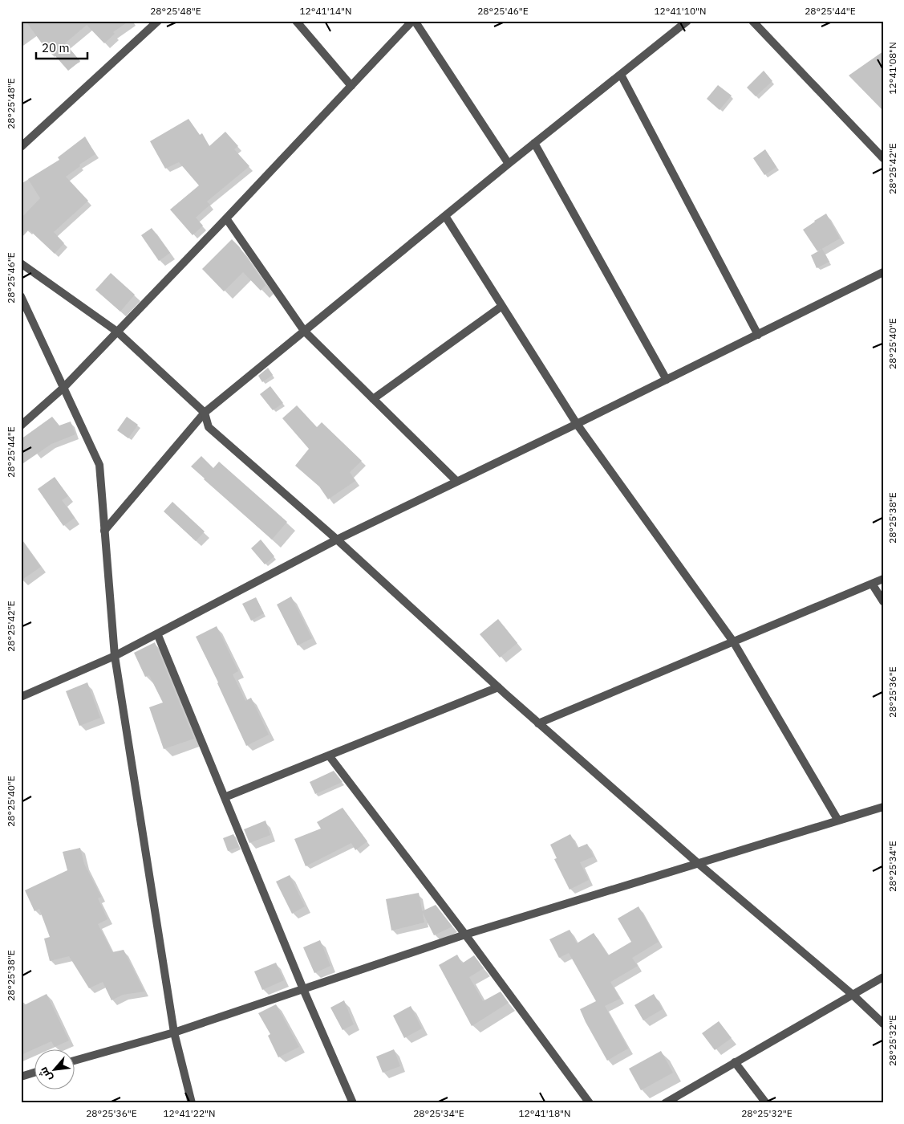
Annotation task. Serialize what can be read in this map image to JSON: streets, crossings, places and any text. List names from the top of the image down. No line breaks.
{"scale_bar":"20 m","north":"bottom left","coordinates":["28°25'48\"E","12°41'14\"N","28°25'46\"E","12°41'10\"N","28°25'44\"E","12°41'08\"N","28°25'42\"E","28°25'40\"E","28°25'38\"E","28°25'36\"E","28°25'34\"E","28°25'32\"E","12°41'22\"N","12°41'18\"N"]}
